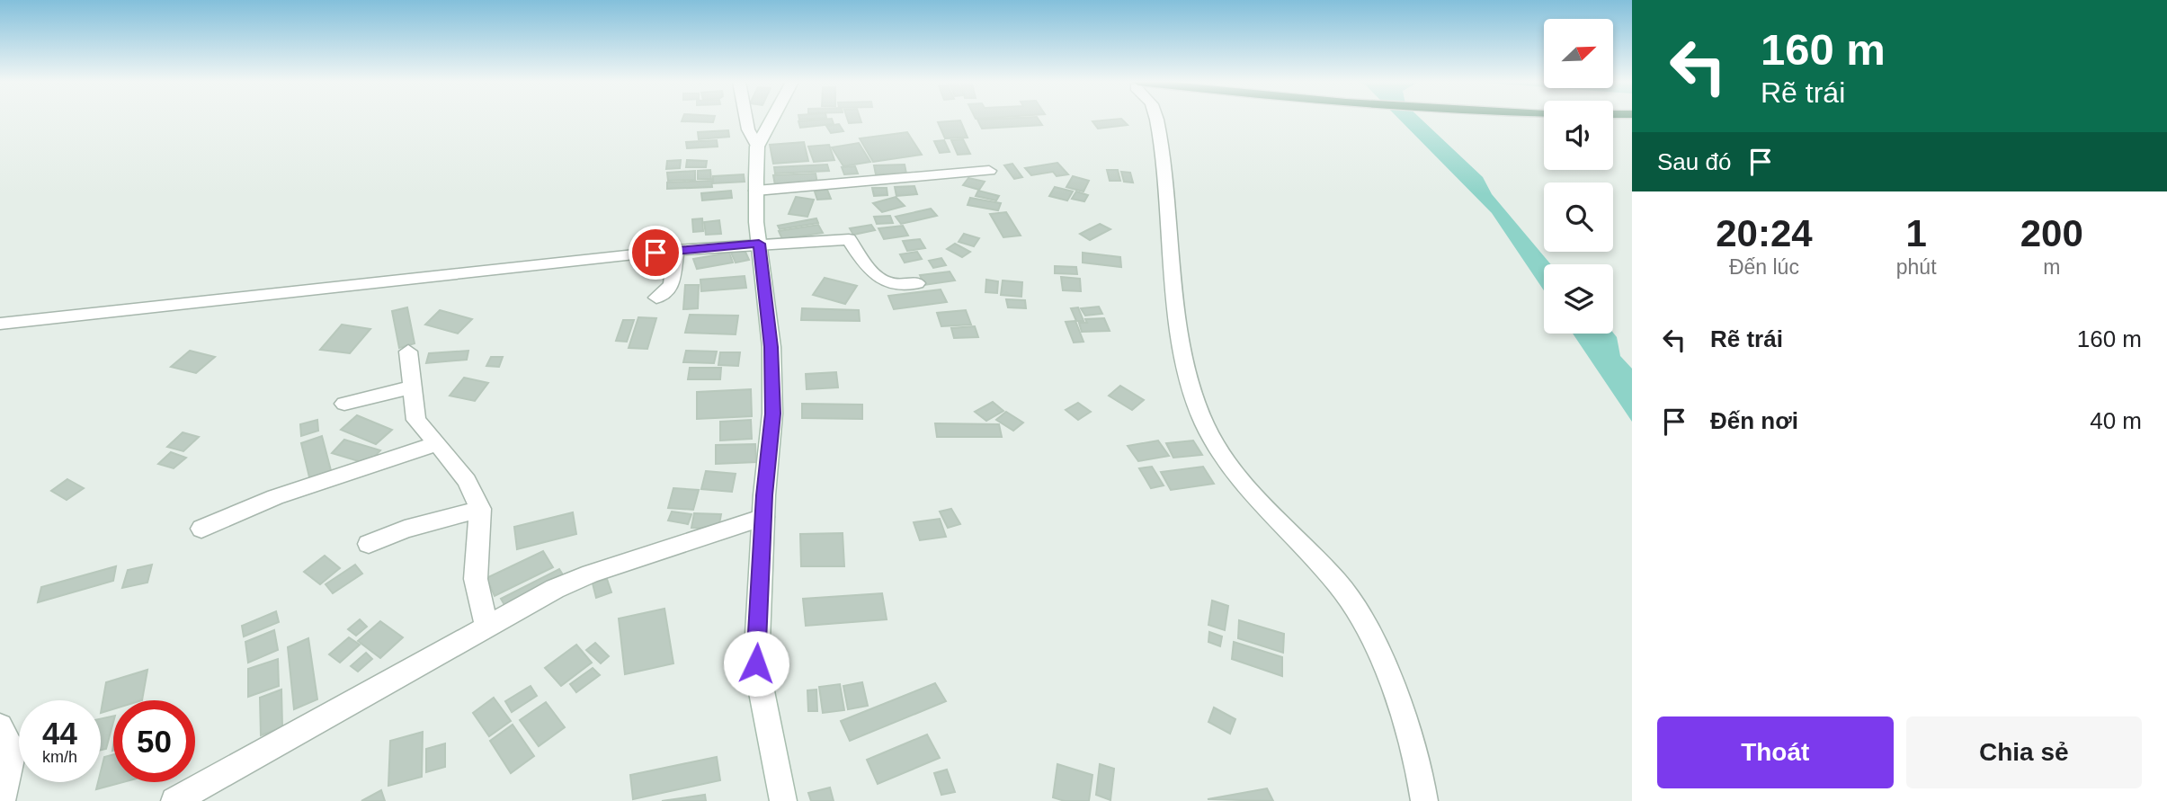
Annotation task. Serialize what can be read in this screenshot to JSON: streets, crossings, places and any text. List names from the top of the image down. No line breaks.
{"north":"top right","page":{"turn":["160 m","Rẽ trái"],"then":"Sau đó","eta":["20:24","Đến lúc","1","phút","200","m"],"list":[{"name":"Rẽ trái","value":"160 m"},{"name":"Đến nơi","value":"40 m"}],"speed":"44 km/h","limit":"50","buttons":["Thoát","Chia sẻ"]}}
